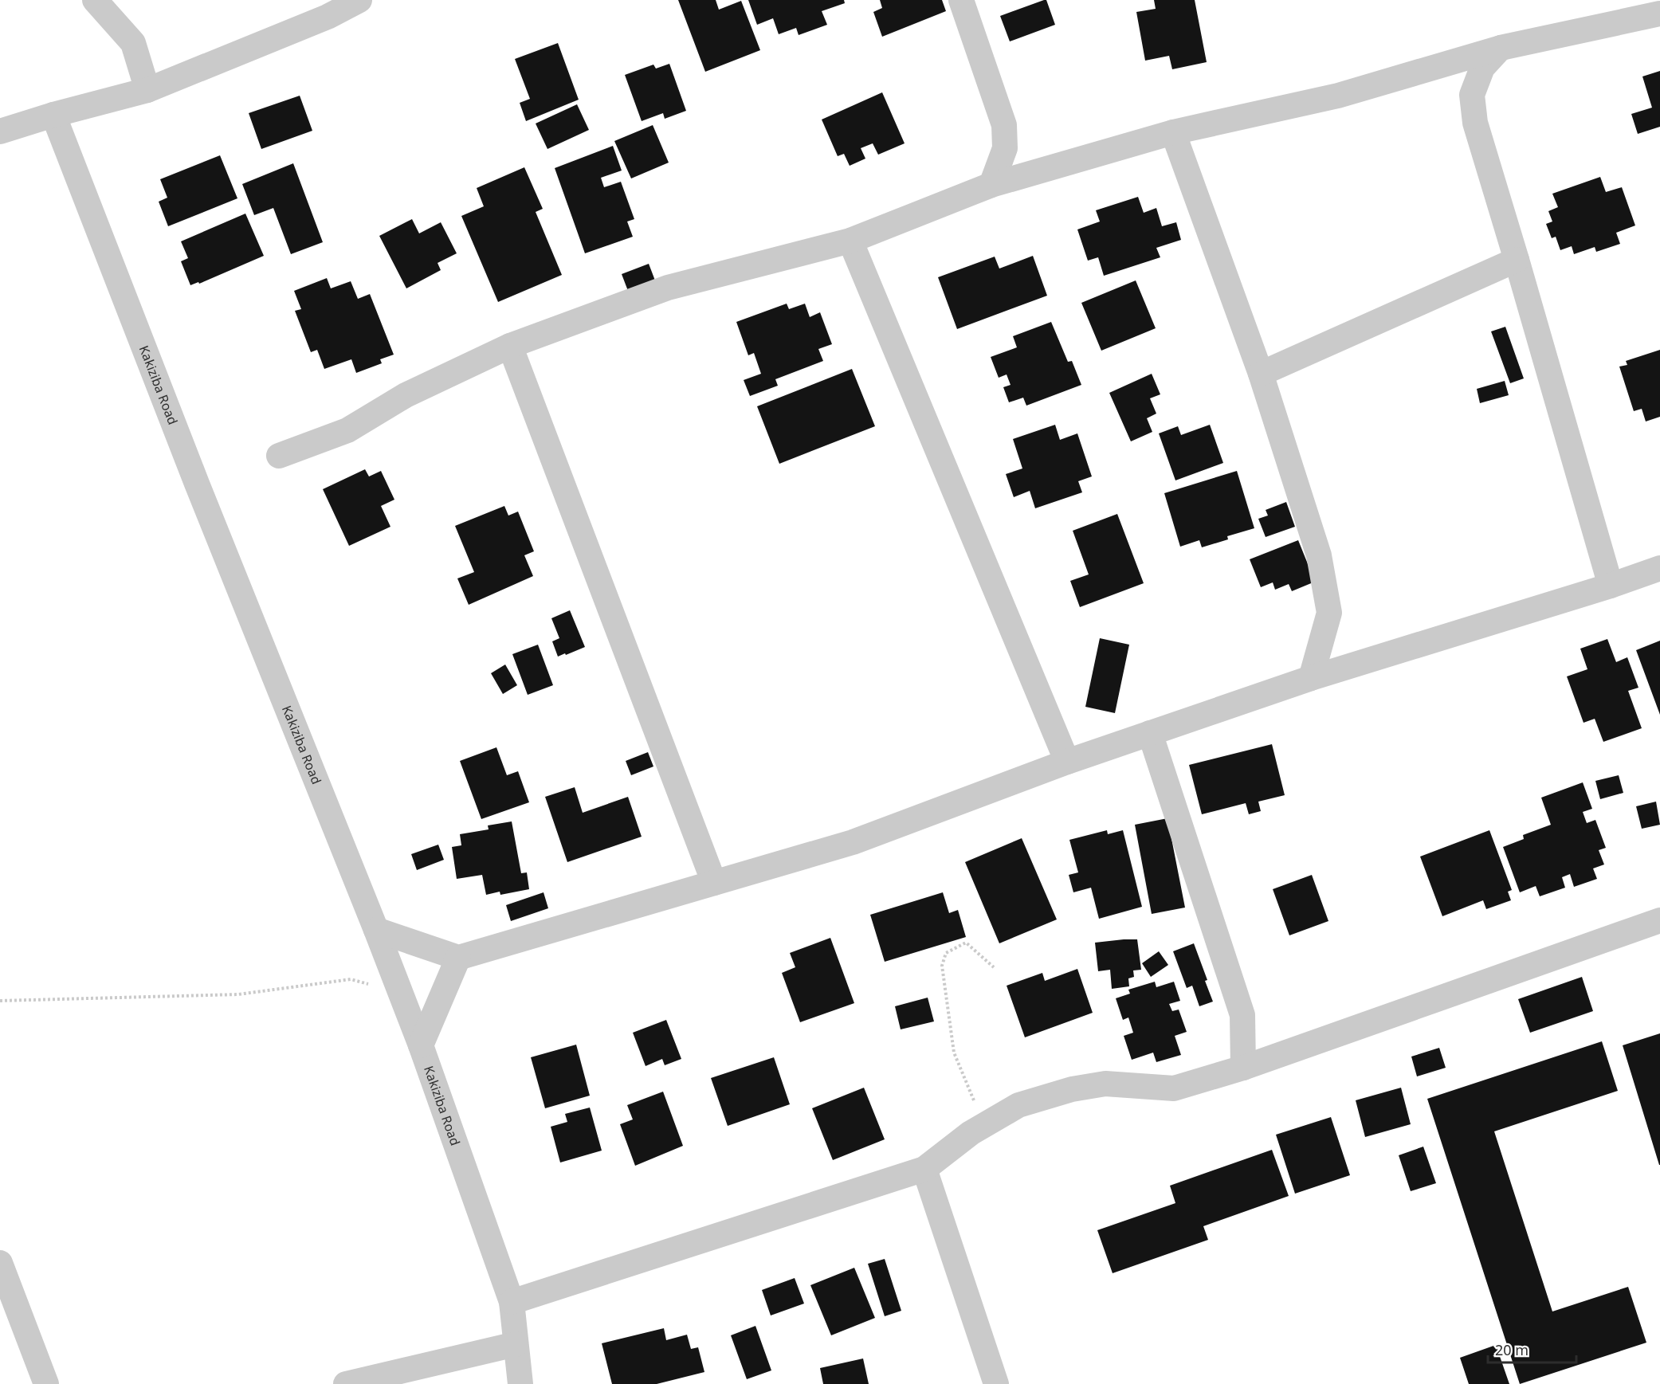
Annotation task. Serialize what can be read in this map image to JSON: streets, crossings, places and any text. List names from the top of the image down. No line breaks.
{"streets":{"street":["Kakiziba Road"]},"scale_bar":"20 m"}
